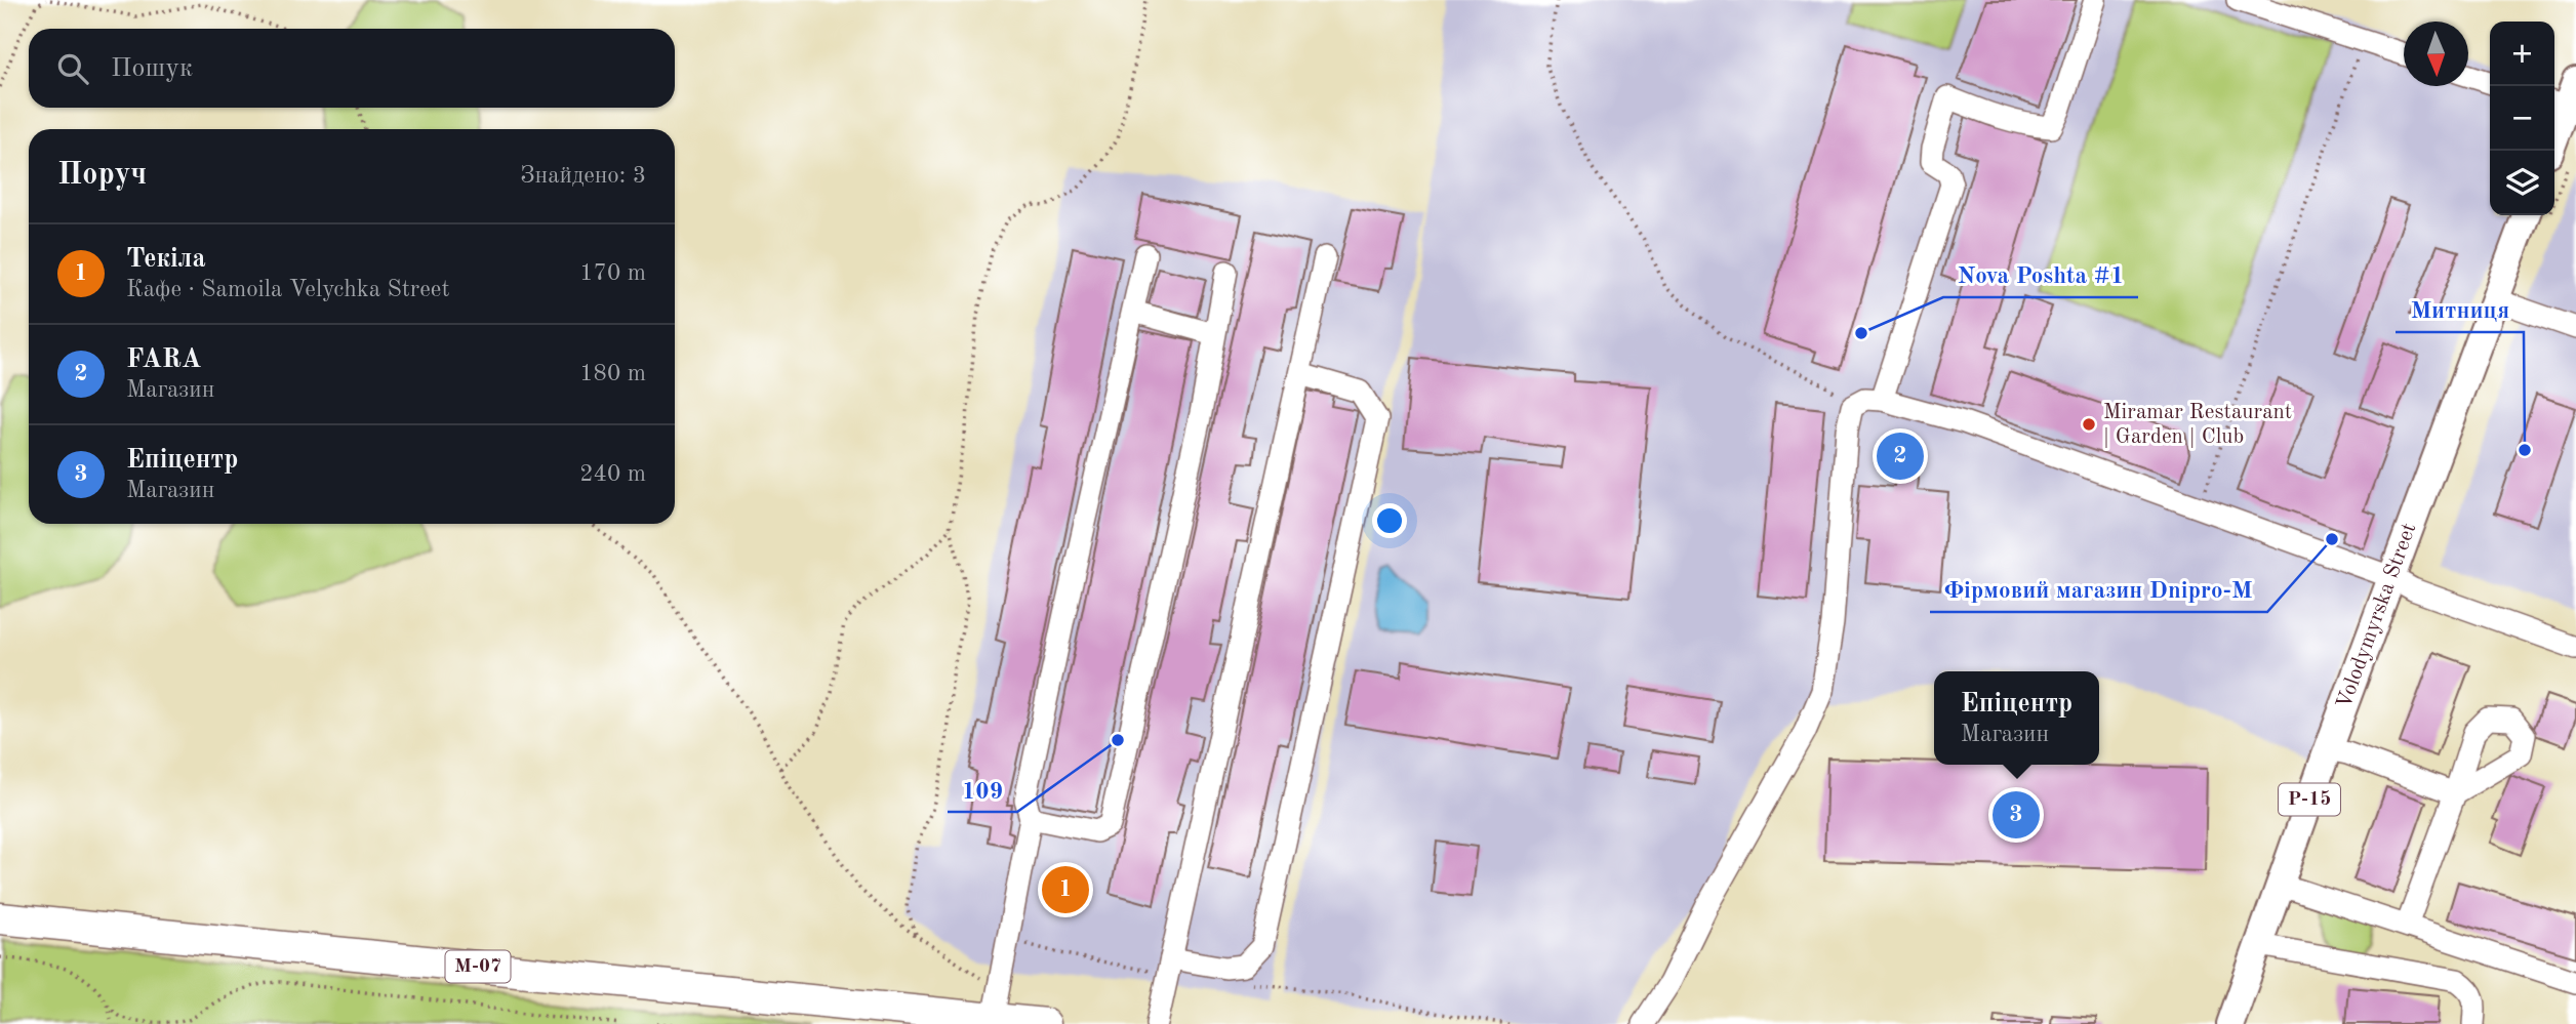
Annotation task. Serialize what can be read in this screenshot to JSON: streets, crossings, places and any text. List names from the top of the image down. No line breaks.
{"streets":{"highway":["М-07"],"main road":["Volodymyrska Street","Р-15"]},"places":["Nova Poshta #1","Miramar Restaurant | Garden | Club","Митниця","Фірмовий магазин Dnipro-M","109"],"north":"bottom","page":{"map_buttons":["+","−"],"search":"Пошук","heading":["Поруч","Знайдено: 3"],"list":[{"mark":"1","name":"Текіла","note":"Кафе · Samoila Velychka Street","value":"170 m"},{"mark":"2","name":"FARA","note":"Магазин","value":"180 m"},{"mark":"3","name":"Епіцентр","note":"Магазин","value":"240 m"}],"pins":["2","3","1"],"popup":["Епіцентр","Магазин"]}}
